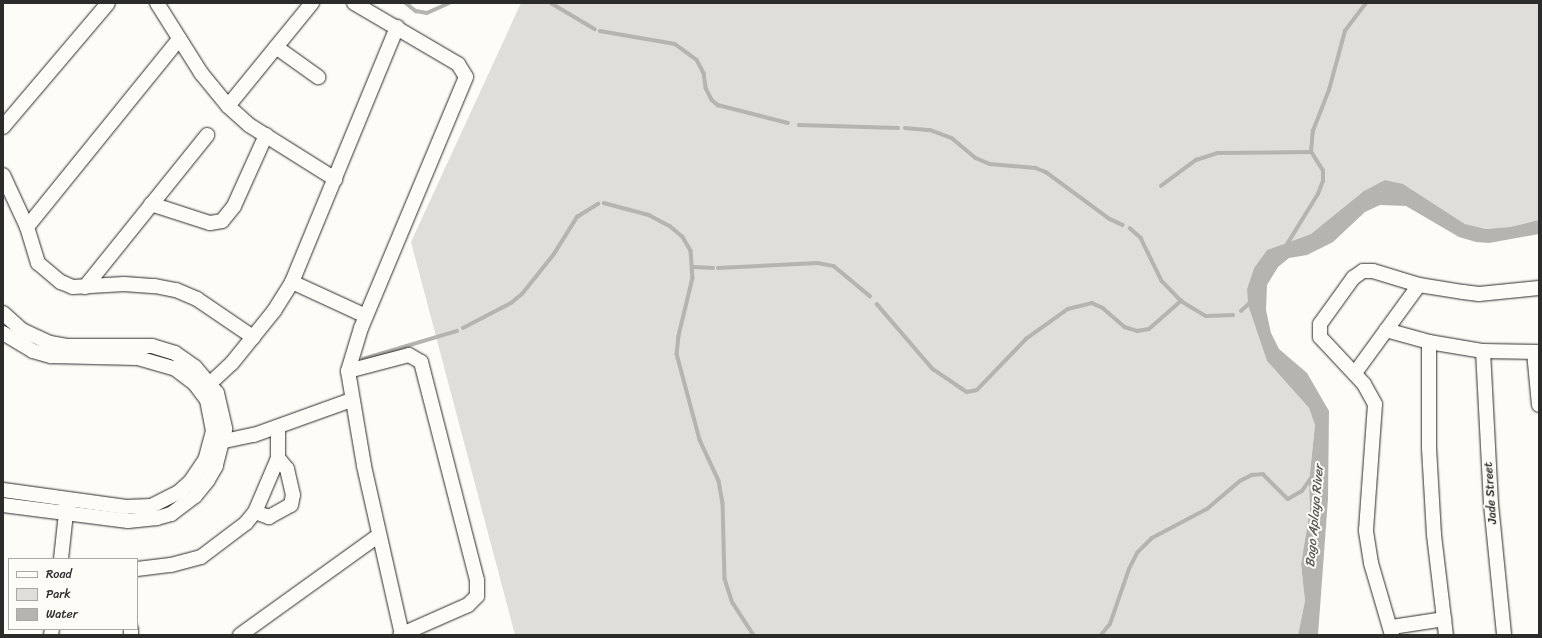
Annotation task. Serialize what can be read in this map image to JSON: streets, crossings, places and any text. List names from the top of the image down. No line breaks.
{"streets":{"street":["Jade Street"]},"water":["Bago Aplaya River"],"legend":["Road","Park","Water"]}
